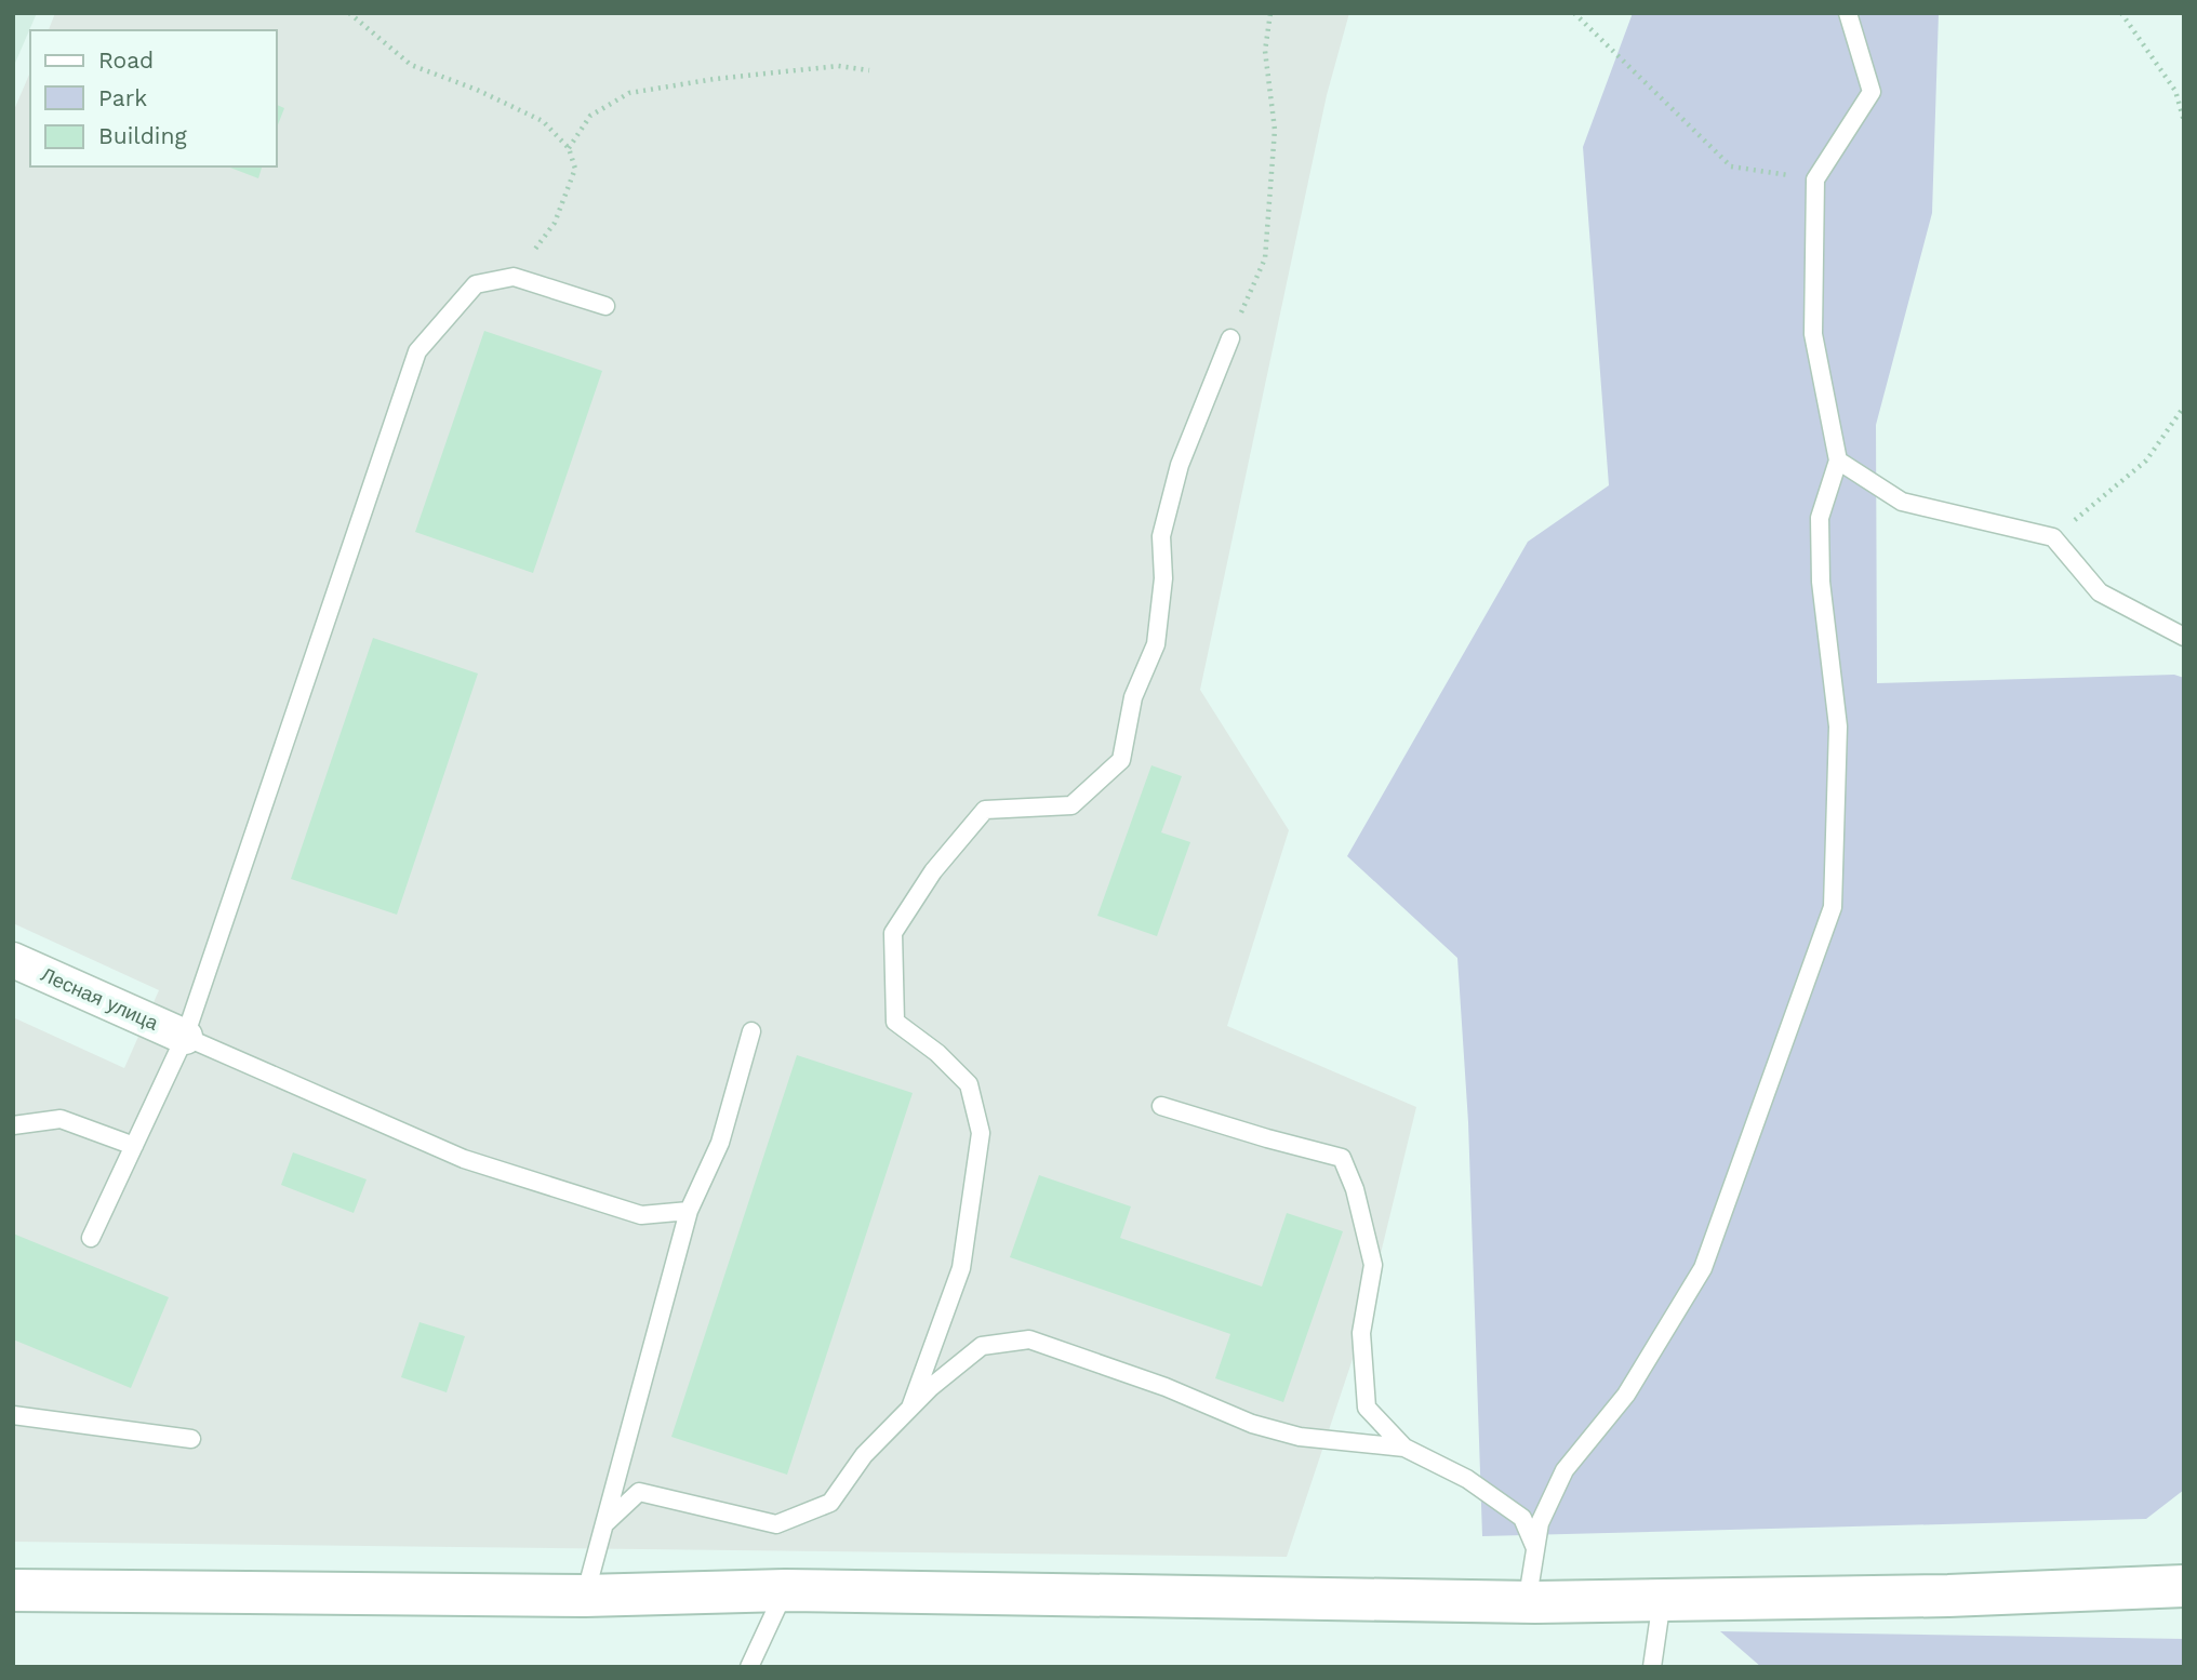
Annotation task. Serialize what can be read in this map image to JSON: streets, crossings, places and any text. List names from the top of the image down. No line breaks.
{"streets":{"street":["Лесная улица"]},"legend":["Road","Park","Building"]}
